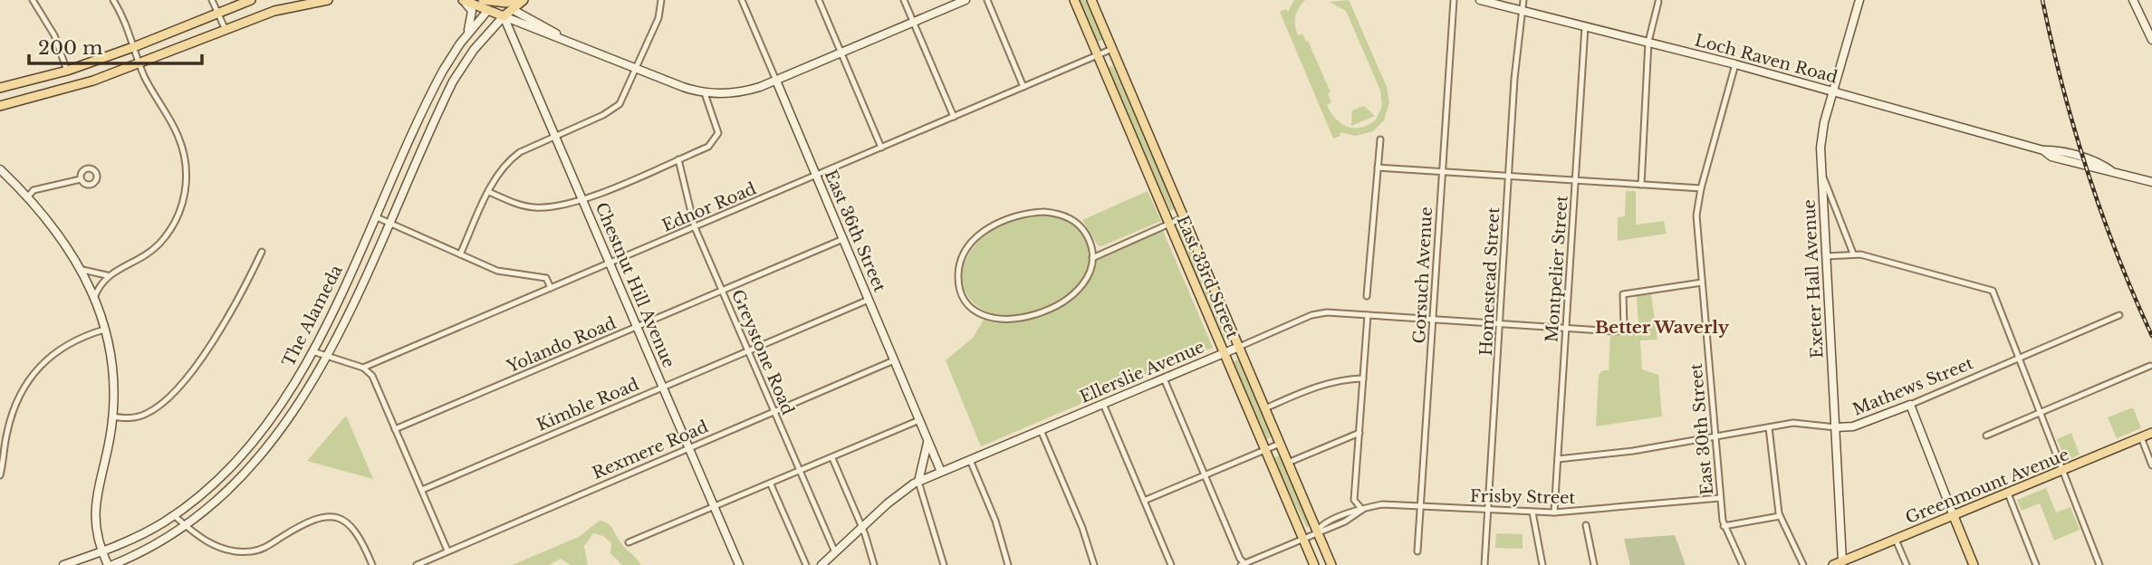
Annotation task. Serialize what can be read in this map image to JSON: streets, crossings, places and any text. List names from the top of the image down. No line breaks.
{"streets":{"main road":["Loch Raven Road","East 36th Street","East 33rd Street","Exeter Hall Avenue","Chestnut Hill Avenue","The Alameda","Ellerslie Avenue","Mathews Street","Greenmount Avenue"],"street":["Ednor Road","Montpelier Street","Gorsuch Avenue","Homestead Street","Yolando Road","Greystone Road","Kimble Road","East 30th Street","Rexmere Road","Frisby Street"]},"crossings":[["Loch Raven Road","Montpelier Street"],["Loch Raven Road","Exeter Hall Avenue"],["Loch Raven Road","Homestead Street"],["Loch Raven Road","East 30th Street"],["Ednor Road","East 36th Street"],["Ednor Road","East 33rd Street"],["Ednor Road","Chestnut Hill Avenue"],["Ednor Road","Greystone Road"],["East 36th Street","Yolando Road"],["East 36th Street","Ellerslie Avenue"],["East 36th Street","Kimble Road"],["East 36th Street","Rexmere Road"],["Montpelier Street","Ellerslie Avenue"],["Montpelier Street","Mathews Street"],["Montpelier Street","Frisby Street"],["Gorsuch Avenue","Ellerslie Avenue"],["Gorsuch Avenue","Frisby Street"],["East 33rd Street","Ellerslie Avenue"],["East 33rd Street","Frisby Street"],["Exeter Hall Avenue","Mathews Street"],["Exeter Hall Avenue","Greenmount Avenue"],["Homestead Street","Ellerslie Avenue"],["Homestead Street","Frisby Street"],["Chestnut Hill Avenue","The Alameda"],["Chestnut Hill Avenue","Yolando Road"],["Chestnut Hill Avenue","Kimble Road"],["Chestnut Hill Avenue","Rexmere Road"],["Yolando Road","Greystone Road"],["Greystone Road","Ellerslie Avenue"],["Greystone Road","Kimble Road"],["Greystone Road","Rexmere Road"],["Ellerslie Avenue","East 30th Street"],["Mathews Street","East 30th Street"],["East 30th Street","Frisby Street"]],"districts":["Better Waverly"],"scale_bar":"200 m"}
